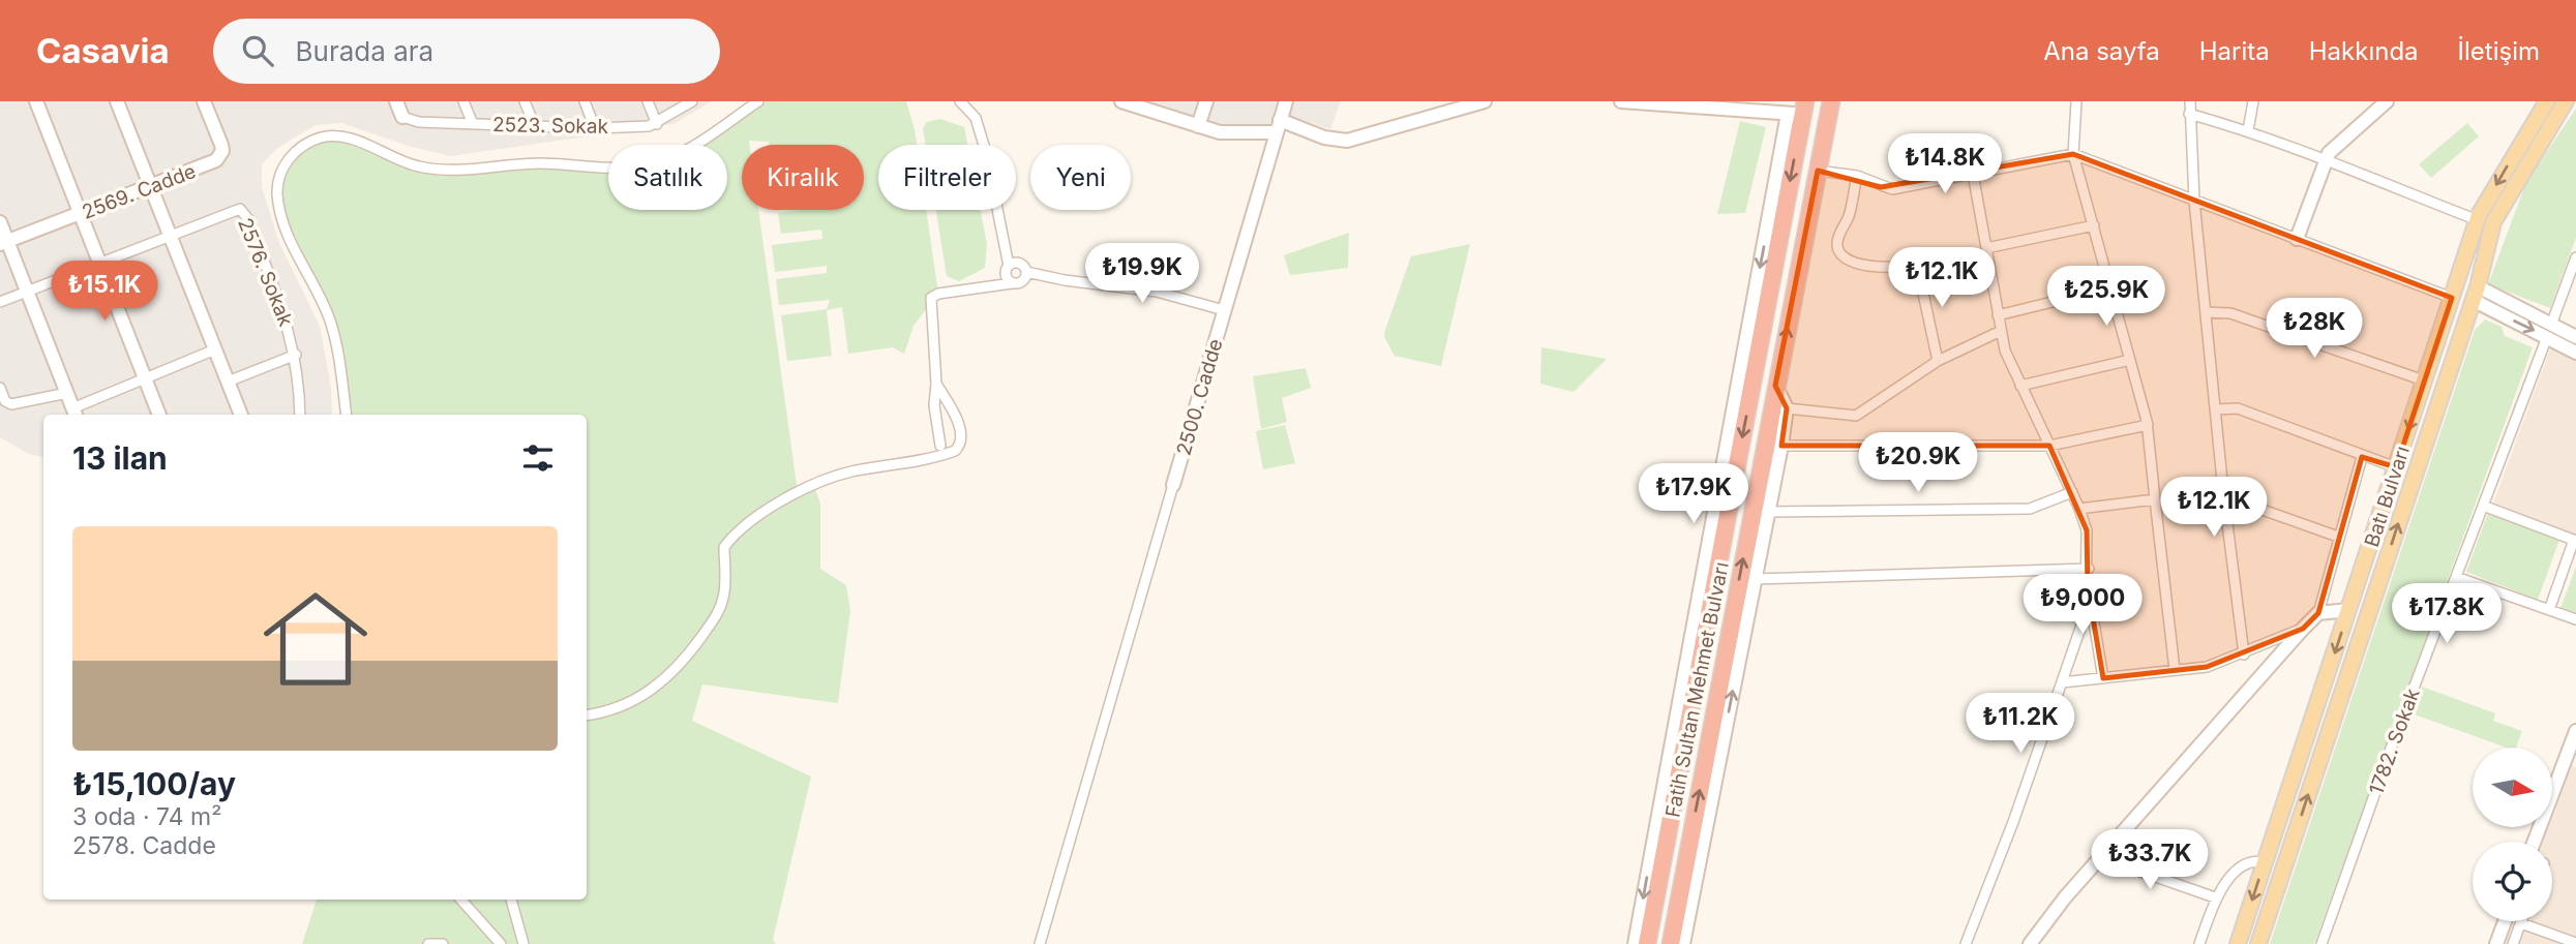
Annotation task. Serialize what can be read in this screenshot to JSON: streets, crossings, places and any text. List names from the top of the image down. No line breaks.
{"streets":{"highway":["Fatih Sultan Mehmet Bulvarı"],"main road":["Batı Bulvarı"],"street":["2523. Sokak","2569. Cadde","2576. Sokak","2500. Cadde","1782. Sokak"]},"north":"right","page":{"header":"Casavia","search":"Burada ara","nav":["Ana sayfa","Harita","Hakkında","İletişim"],"price":["₺14.8K","₺19.9K","₺12.1K","₺15.1K","₺25.9K","₺28K","₺20.9K","₺17.9K","₺12.1K","₺9,000","₺17.8K","₺11.2K","₺33.7K"],"chip":["Satılık","Kiralık","Filtreler","Yeni"],"heading":"13 ilan","list":[{"name":"₺15,100/ay","note":"3 oda · 74 m² · 2578. Cadde"}]}}
